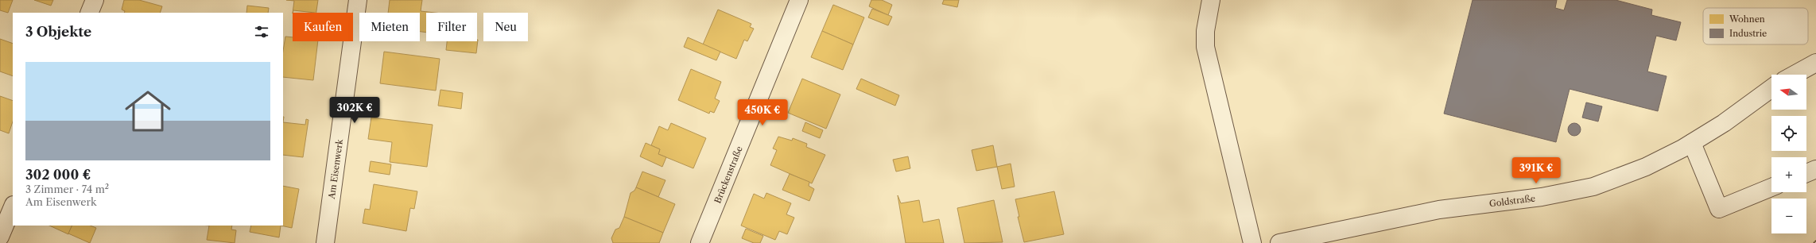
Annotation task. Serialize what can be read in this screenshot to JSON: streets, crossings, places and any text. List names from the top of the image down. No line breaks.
{"streets":{"street":["Am Eisenwerk","Brückenstraße","Goldstraße"]},"legend":["Wohnen","Industrie"],"north":"left","page":{"chip":["Kaufen","Mieten","Filter","Neu"],"heading":"3 Objekte","list":[{"name":"302 000 €","note":"3 Zimmer · 74 m² · Am Eisenwerk"}],"map_buttons":["+","−"],"price":["302K €","450K €","391K €"]}}
